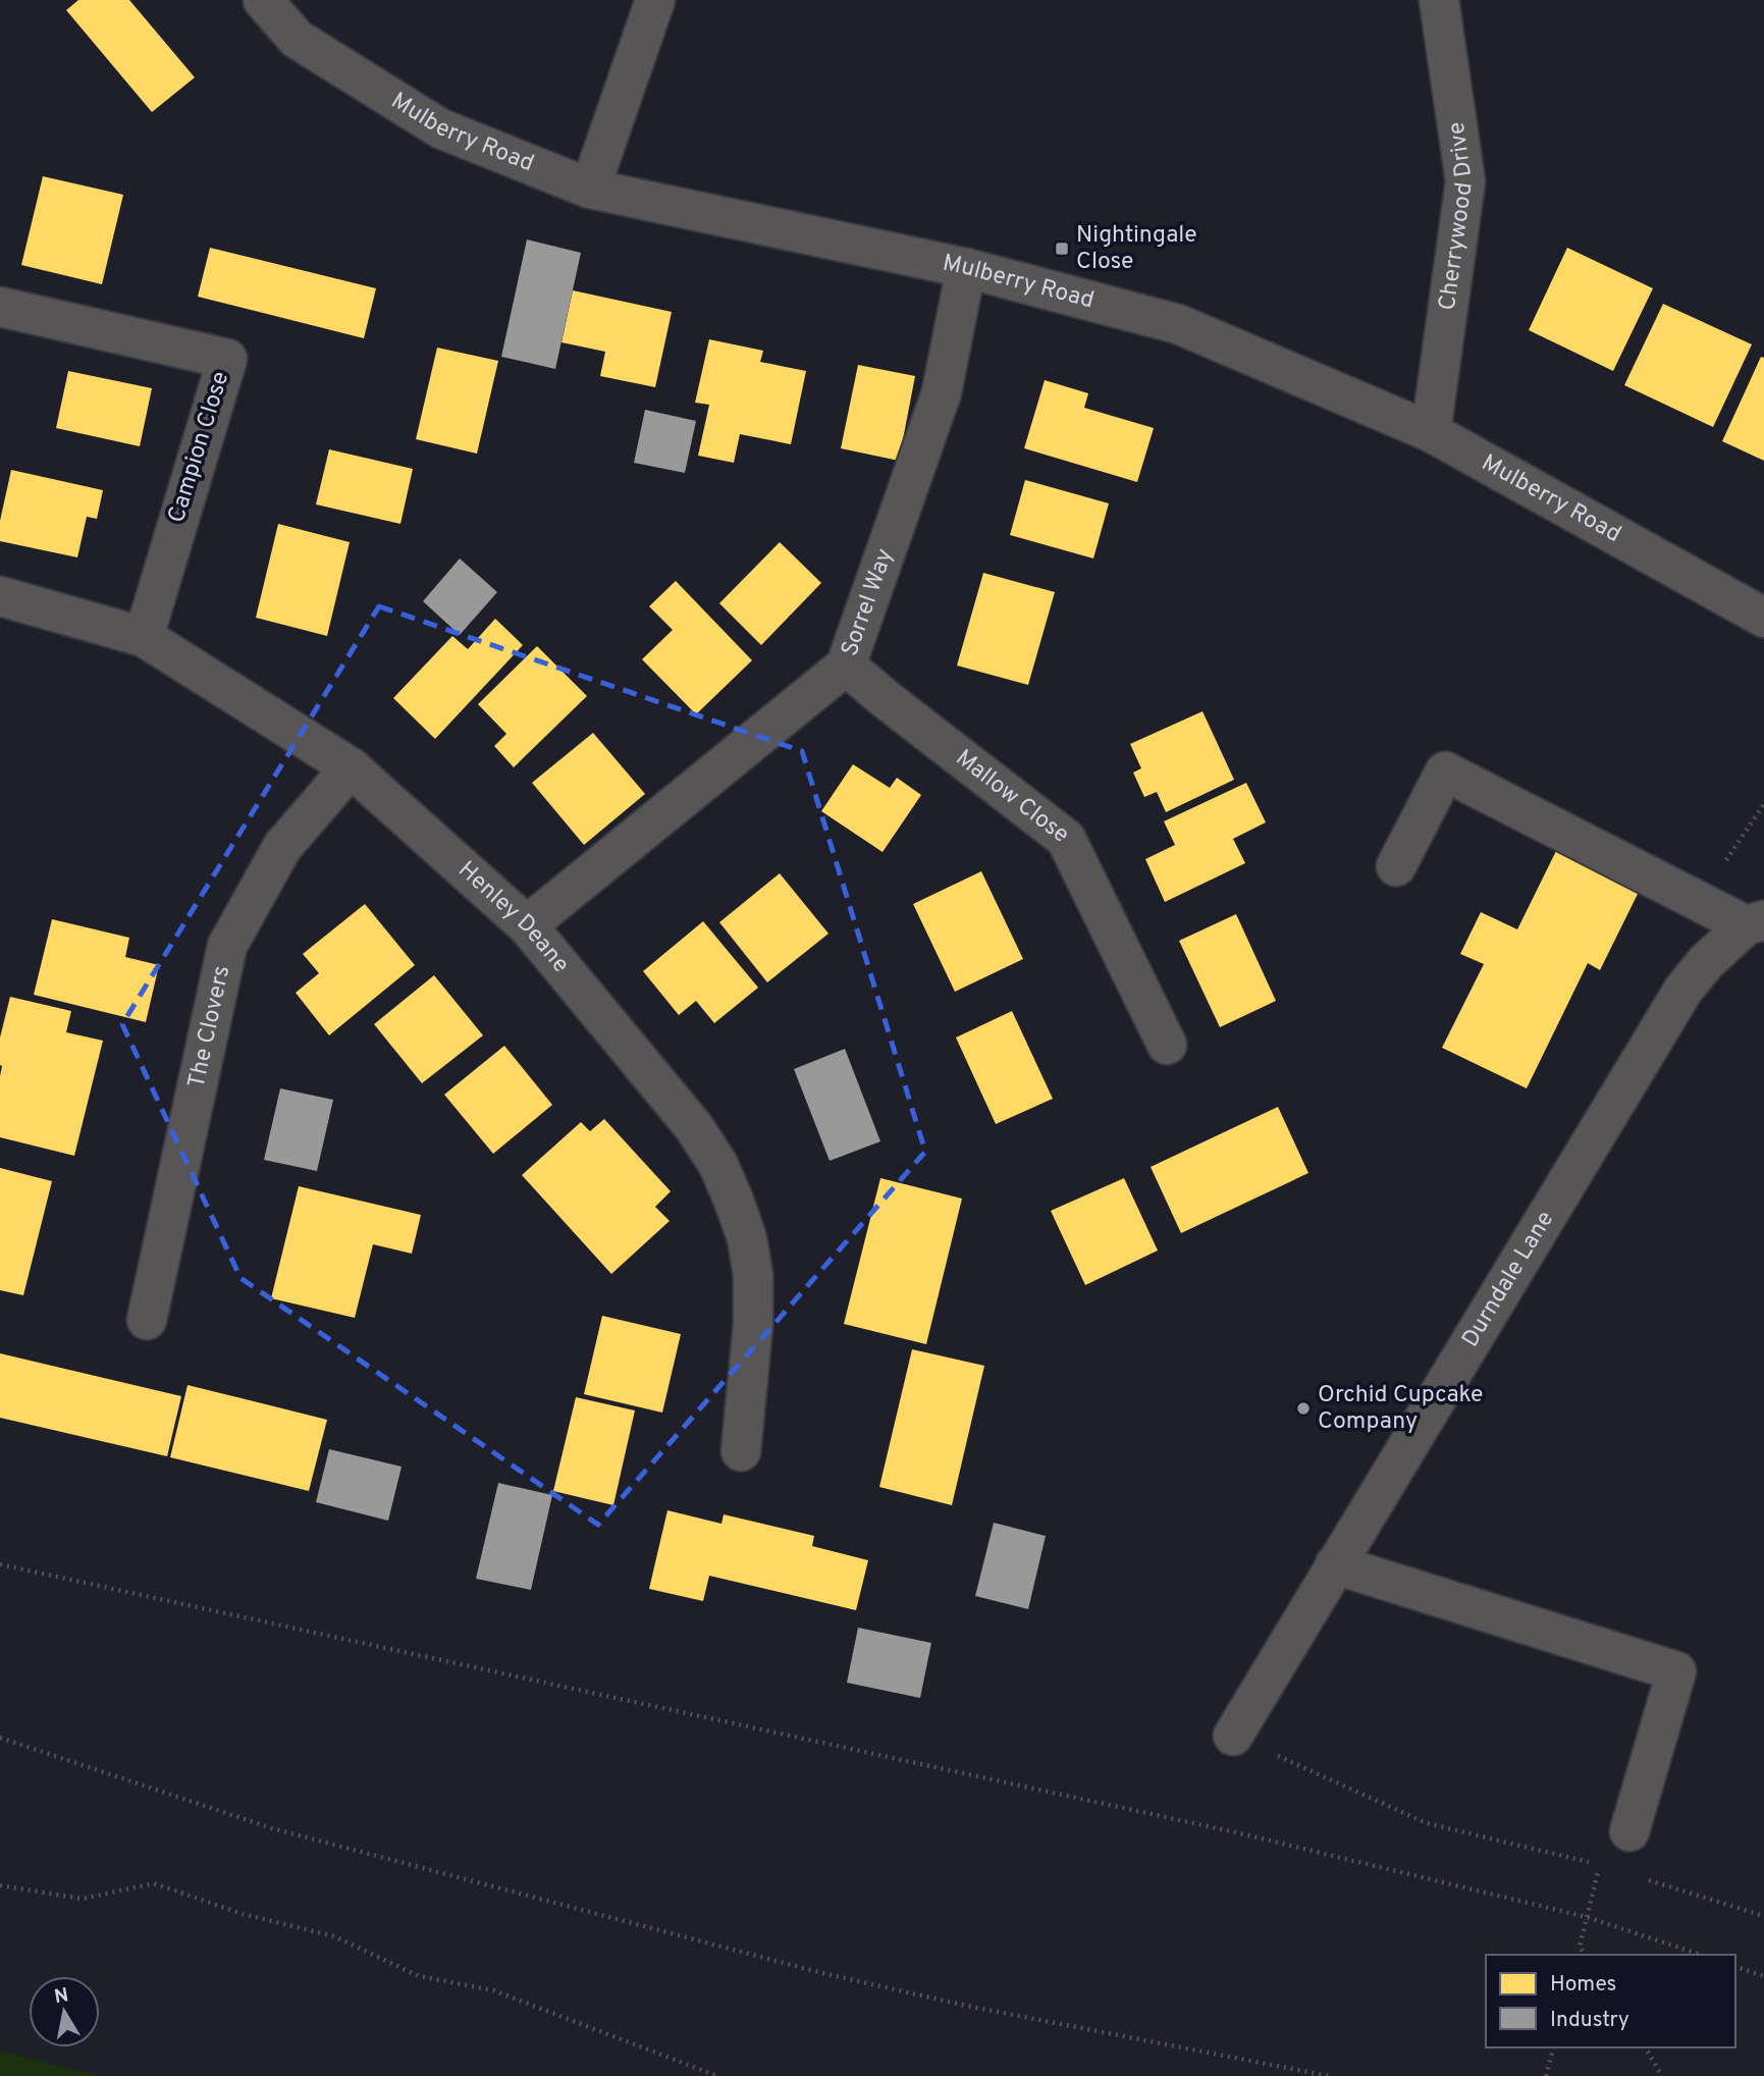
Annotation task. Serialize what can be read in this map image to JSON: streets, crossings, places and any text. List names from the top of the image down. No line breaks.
{"streets":{"street":["Mulberry Road","Cherrywood Drive","Campion Close","Sorrel Way","Mallow Close","Henley Deane","The Clovers","Durndale Lane"]},"crossings":[["Mulberry Road","Cherrywood Drive"],["Mulberry Road","Sorrel Way"],["Campion Close","Henley Deane"],["Sorrel Way","Mallow Close"],["Sorrel Way","Henley Deane"],["Henley Deane","The Clovers"]],"places":{"transit":["Nightingale Close"],"other":["Orchid Cupcake Company"]},"legend":["Homes","Industry"],"north":"top"}
